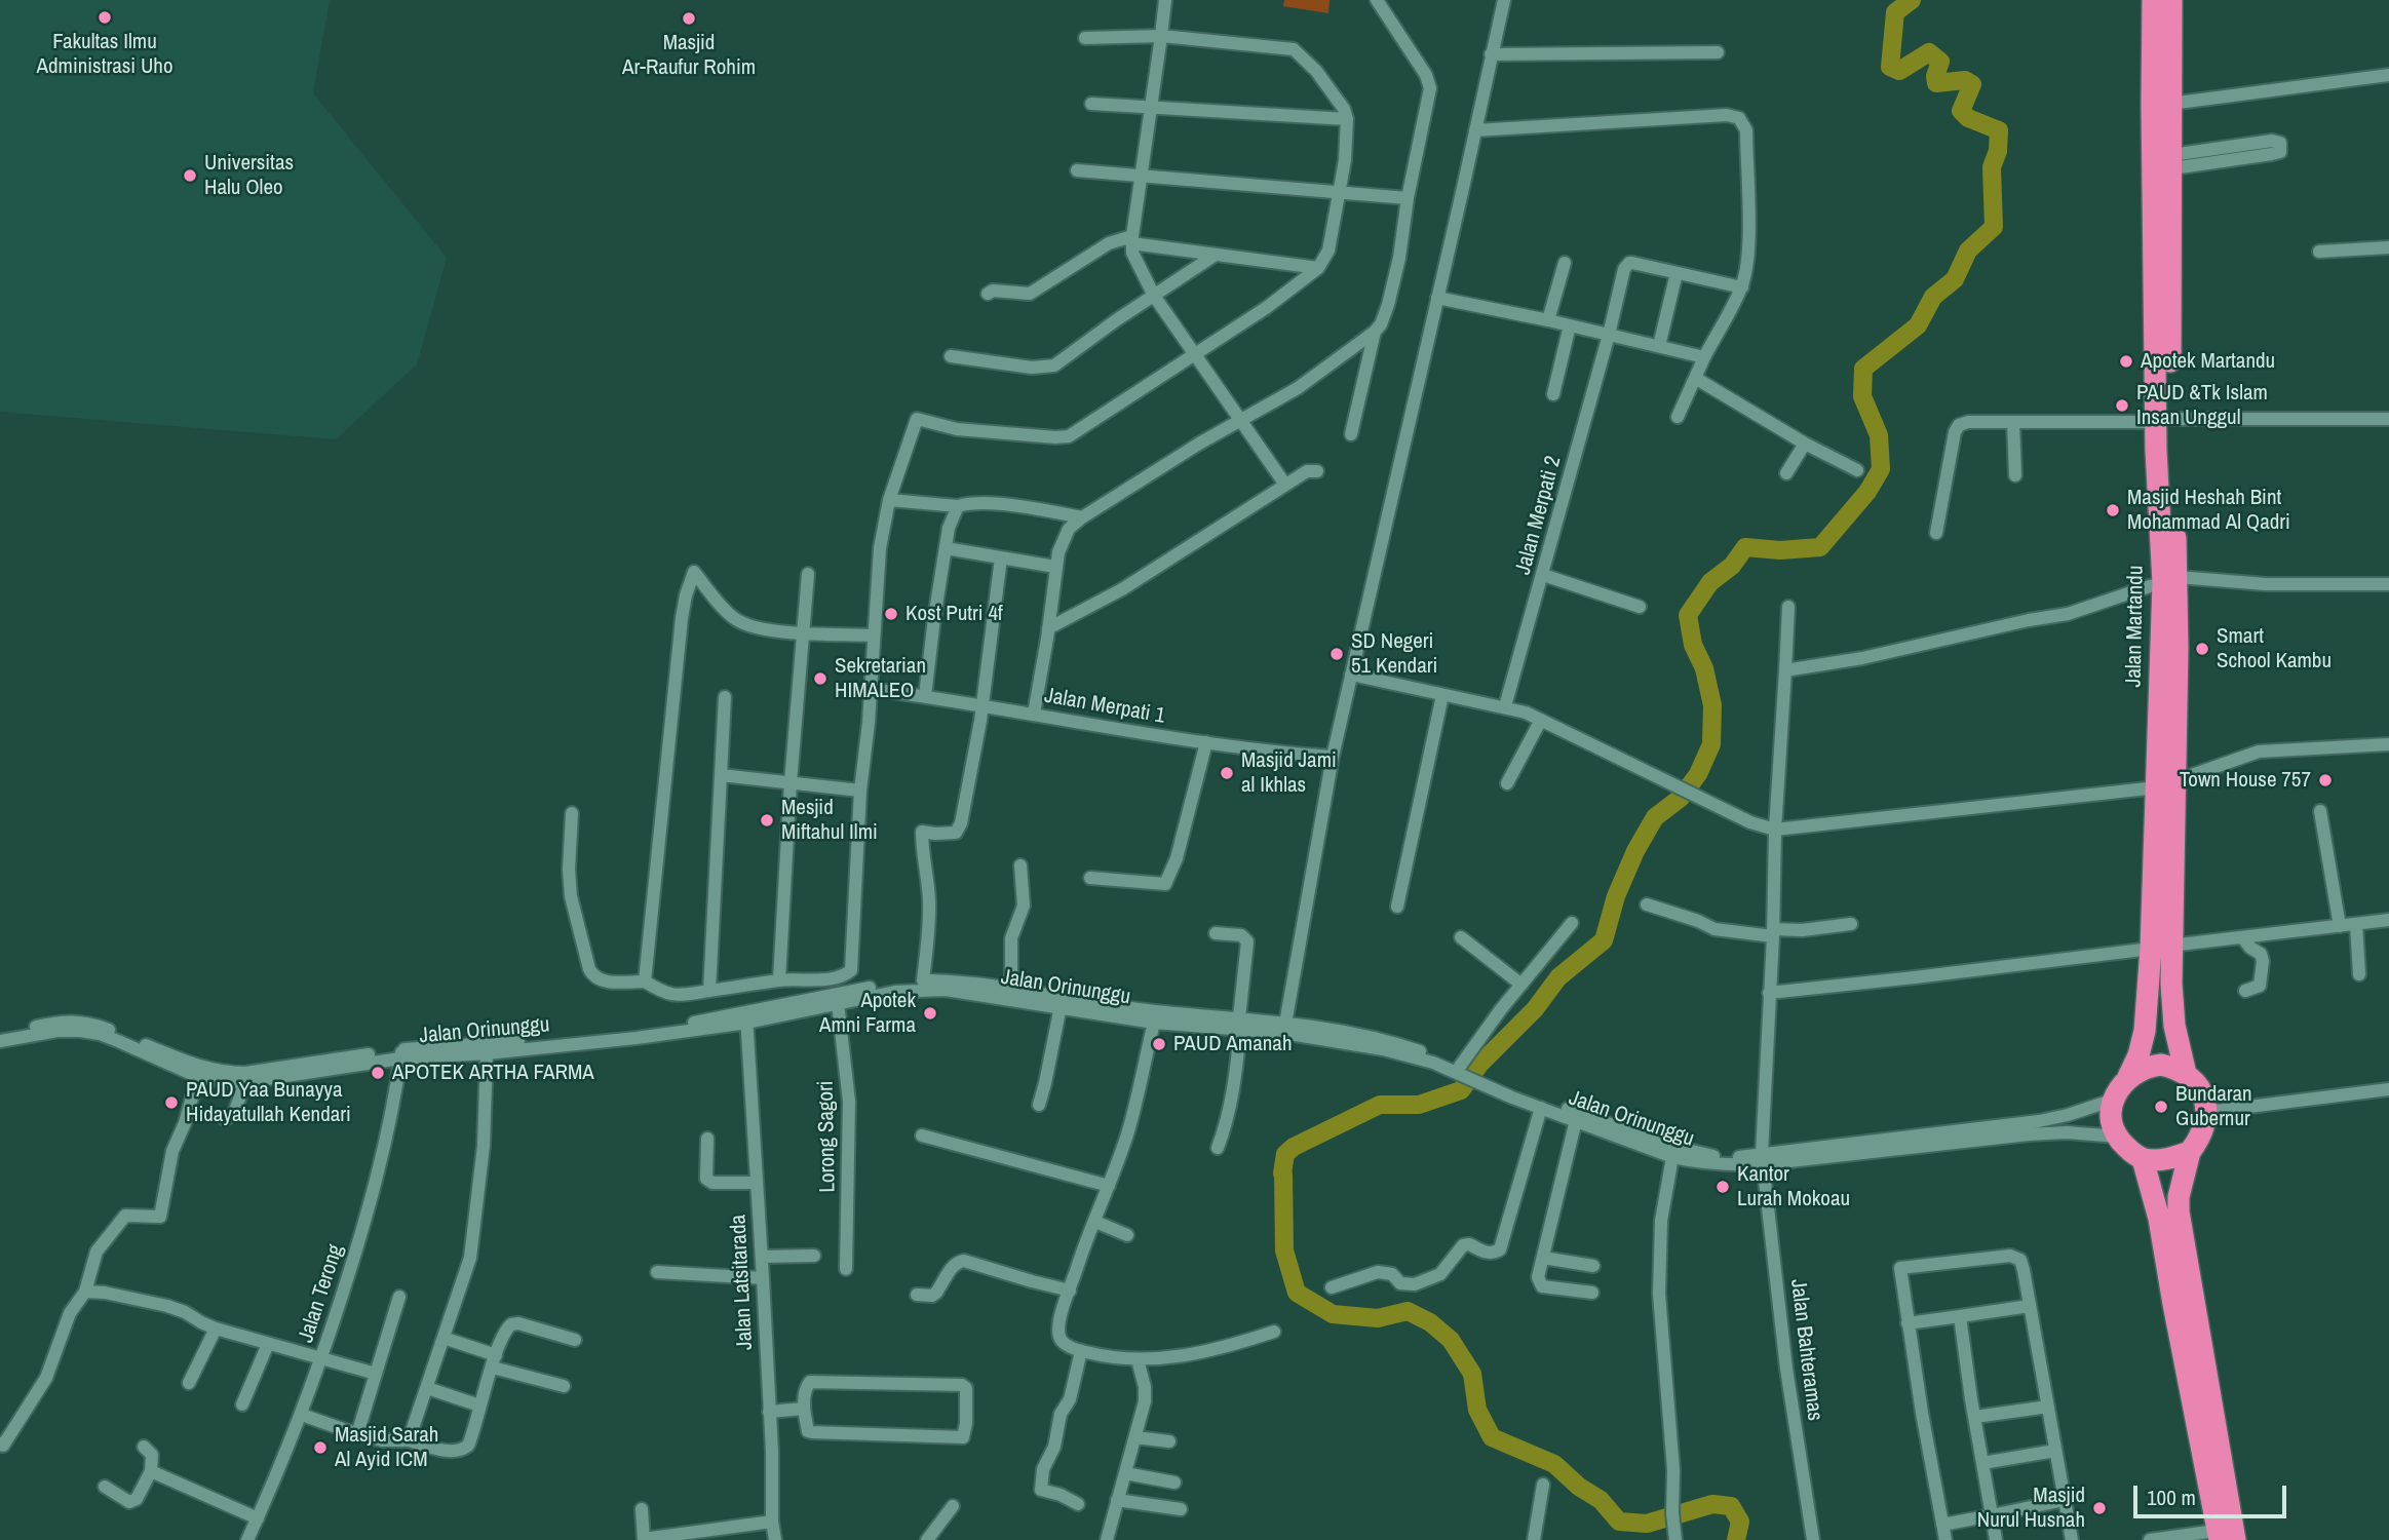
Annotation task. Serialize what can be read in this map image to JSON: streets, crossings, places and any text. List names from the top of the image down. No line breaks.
{"streets":{"highway":["Jalan Martandu"],"street":["Jalan Merpati 2","Jalan Merpati 1","Jalan Orinunggu","Lorong Sagori","Jalan Latsitarada","Jalan Terong","Jalan Bahteramas"]},"crossings":[["Jalan Martandu","Jalan Orinunggu"],["Jalan Orinunggu","Lorong Sagori"],["Jalan Orinunggu","Jalan Latsitarada"],["Jalan Orinunggu","Jalan Terong"],["Jalan Orinunggu","Jalan Bahteramas"]],"places":["Fakultas Ilmu Administrasi Uho","Masjid Ar-Raufur Rohim","Universitas Halu Oleo","Apotek Martandu","PAUD &Tk Islam Insan Unggul","Masjid Heshah Bint Mohammad Al Qadri","Kost Putri 4f","Smart School Kambu","SD Negeri 51 Kendari","Sekretarian HIMALEO","Masjid Jami al Ikhlas","Town House 757","Mesjid Miftahul Ilmi","Apotek Amni Farma","PAUD Amanah","APOTEK ARTHA FARMA","PAUD Yaa Bunayya Hidayatullah Kendari","Bundaran Gubernur","Kantor Lurah Mokoau","Masjid Sarah Al Ayid ICM","Masjid Nurul Husnah"],"scale_bar":"100 m"}
